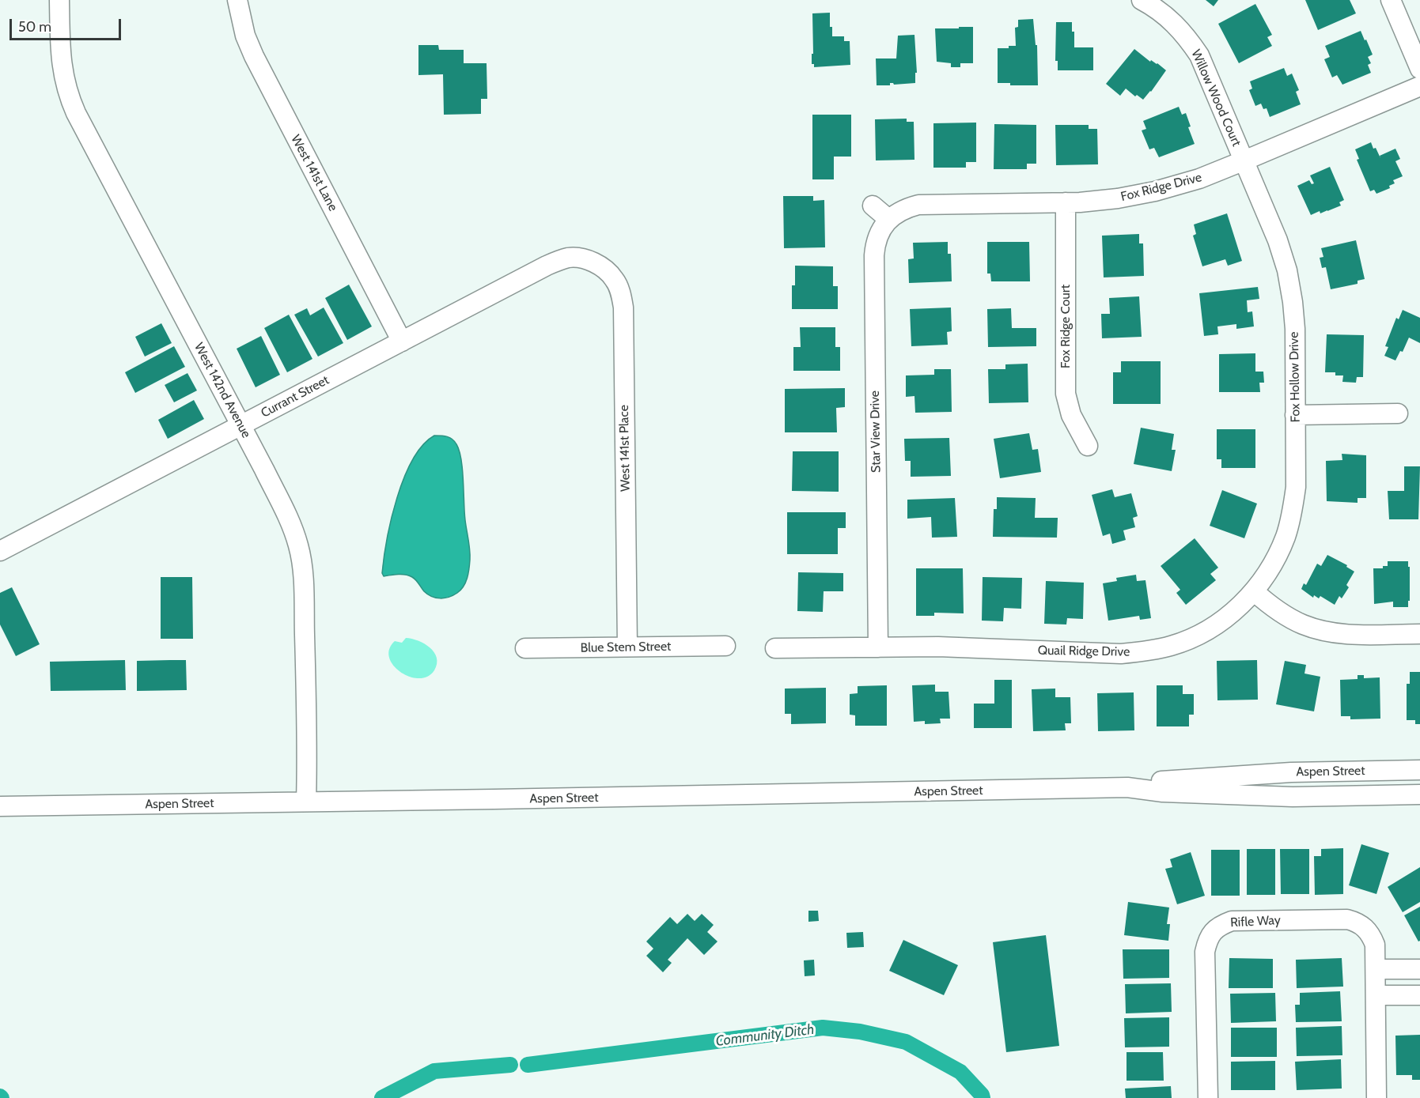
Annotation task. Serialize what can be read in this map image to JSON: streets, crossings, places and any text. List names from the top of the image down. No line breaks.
{"streets":{"street":["Willow Wood Court","West 141st Lane","Fox Ridge Drive","Fox Ridge Court","Fox Hollow Drive","West 142nd Avenue","Currant Street","Star View Drive","West 141st Place","Blue Stem Street","Quail Ridge Drive","Aspen Street","Rifle Way"]},"crossings":[["Willow Wood Court","Fox Ridge Drive"],["Willow Wood Court","Fox Hollow Drive"],["West 141st Lane","Currant Street"],["Fox Ridge Drive","Fox Ridge Court"],["Fox Ridge Drive","Fox Hollow Drive"],["Fox Ridge Drive","Star View Drive"],["Fox Hollow Drive","Quail Ridge Drive"],["West 142nd Avenue","Currant Street"],["West 142nd Avenue","Aspen Street"],["Currant Street","West 141st Place"],["Star View Drive","Quail Ridge Drive"],["West 141st Place","Blue Stem Street"]],"water":["Community Ditch"],"scale_bar":"50 m"}
